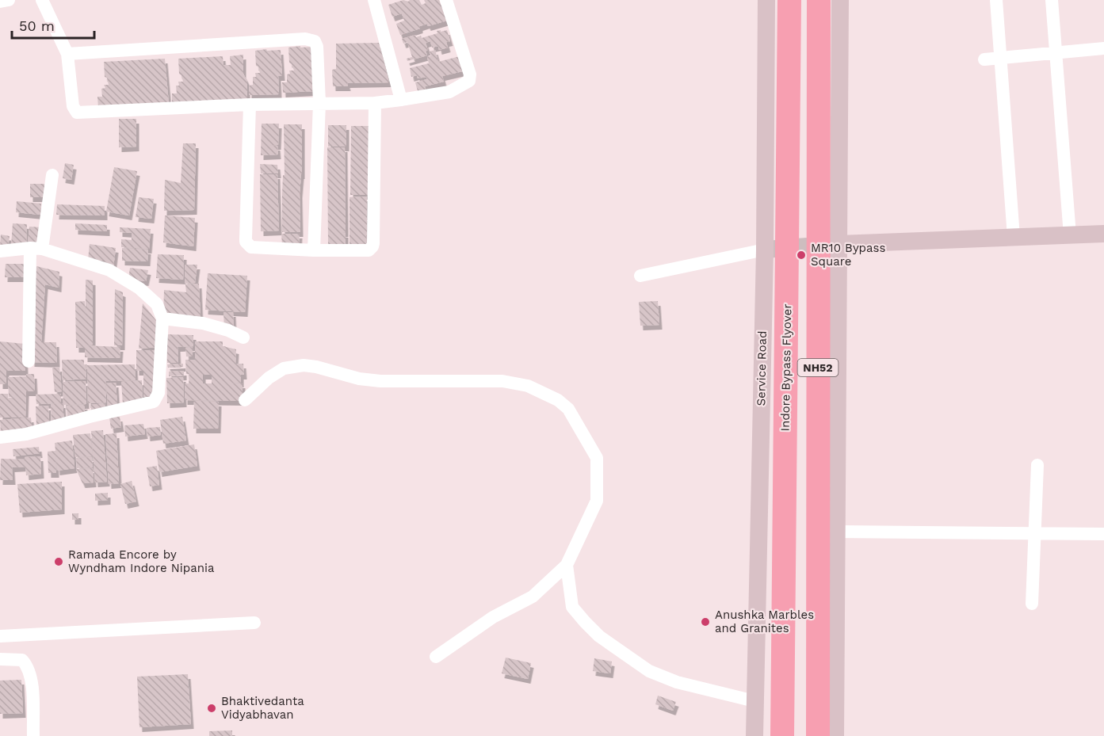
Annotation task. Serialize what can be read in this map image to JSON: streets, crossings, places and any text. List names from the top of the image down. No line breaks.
{"streets":{"highway":["Indore Bypass Flyover","NH52"],"street":["Service Road"]},"places":["MR10 Bypass Square","Ramada Encore by Wyndham Indore Nipania","Anushka Marbles and Granites","Bhaktivedanta Vidyabhavan"],"scale_bar":"50 m"}
